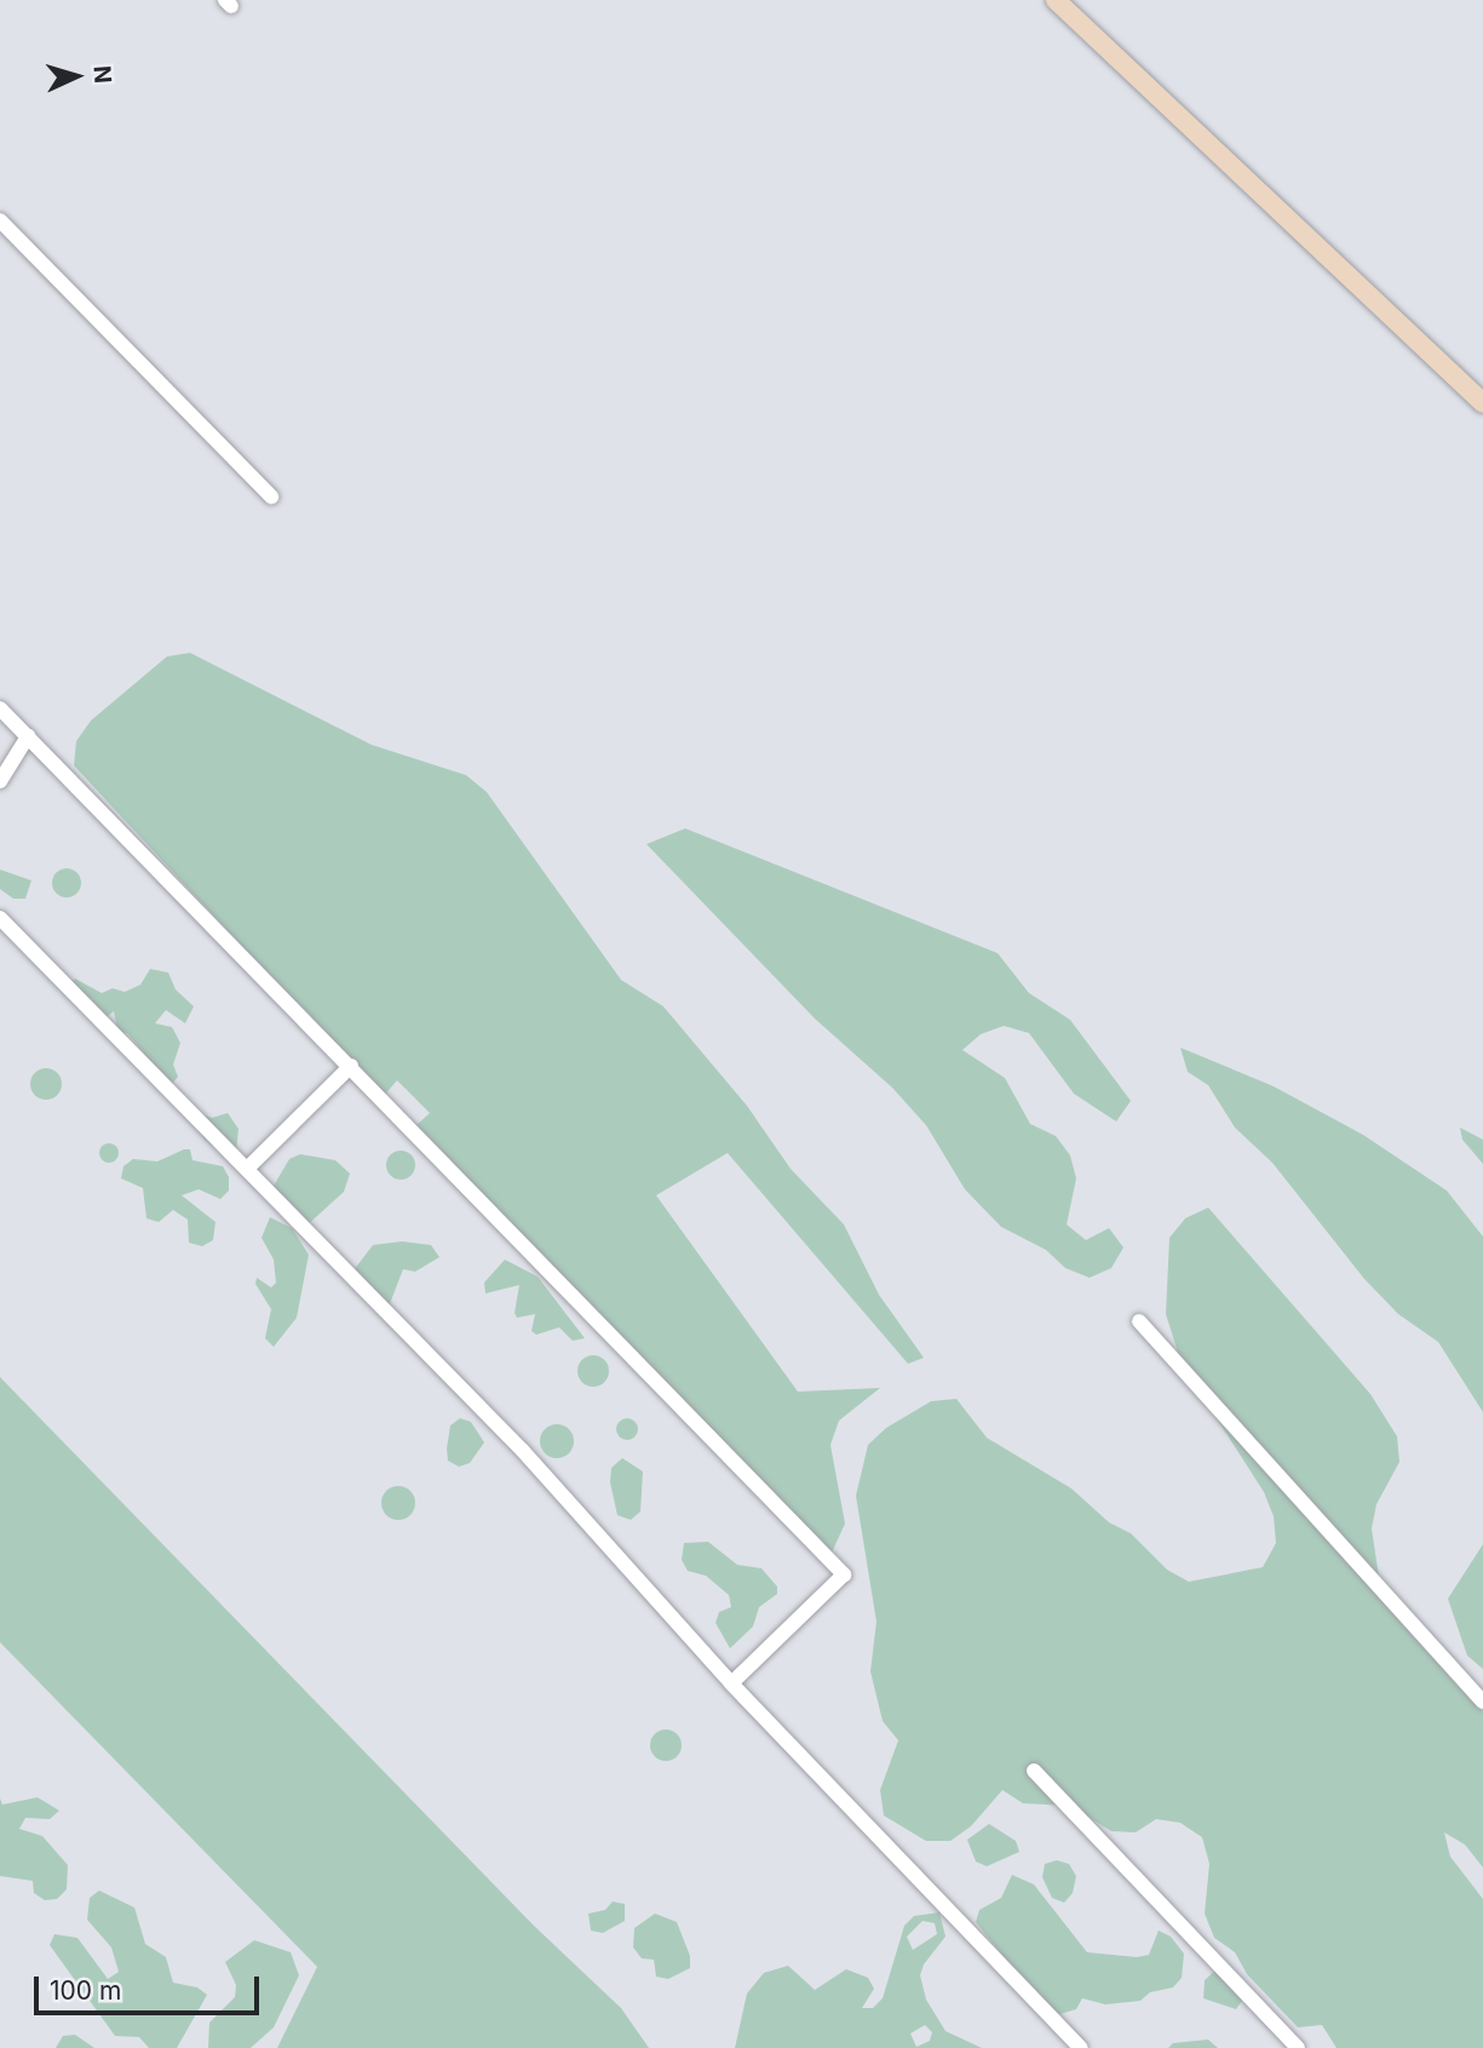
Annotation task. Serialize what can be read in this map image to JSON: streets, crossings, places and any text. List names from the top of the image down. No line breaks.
{"scale_bar":"100 m","north":"right"}
